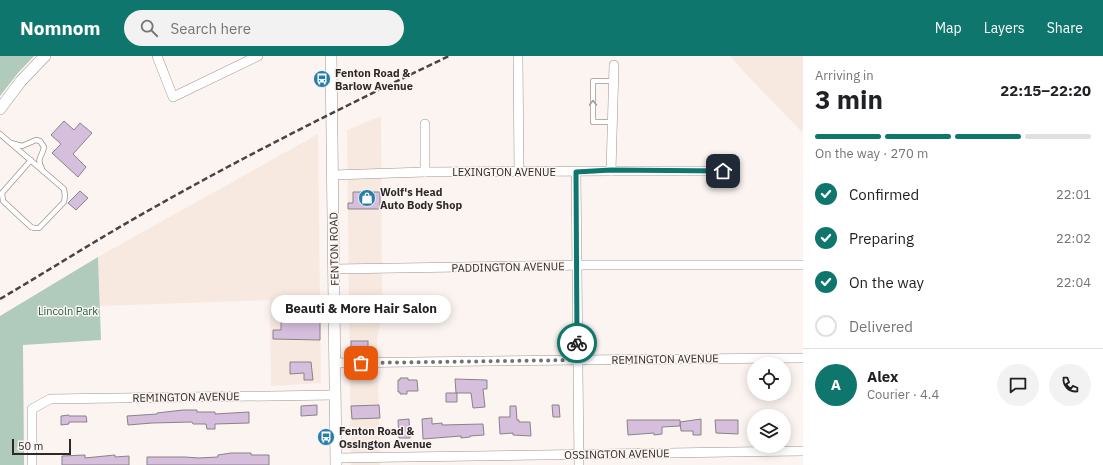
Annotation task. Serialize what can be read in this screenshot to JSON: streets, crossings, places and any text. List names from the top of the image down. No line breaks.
{"streets":{"street":["LEXINGTON AVENUE","FENTON ROAD","PADDINGTON AVENUE","REMINGTON AVENUE","OSSINGTON AVENUE"]},"crossings":[["LEXINGTON AVENUE","FENTON ROAD"],["FENTON ROAD","PADDINGTON AVENUE"],["FENTON ROAD","REMINGTON AVENUE"],["FENTON ROAD","OSSINGTON AVENUE"]],"parks":["Lincoln Park"],"places":{"bus stop":["Fenton Road & Barlow Avenue","Fenton Road & Ossington Avenue"],"shop":["Wolf's Head Auto Body Shop"],"other":["Beauti & More Hair Salon"]},"scale_bar":"50 m","page":{"header":"Nomnom","search":"Search here","nav":["Map","Layers","Share"],"heading":["3 min","Arriving in","22:15–22:20"],"panel":["Alex","Courier · 4.4"],"bar":"On the way · 270 m","list":[["Confirmed","22:01"],["Preparing","22:02"],["On the way","22:04"],"Delivered"],"bubble":"Beauti & More Hair Salon","round":"A","scale":"50 m"}}
